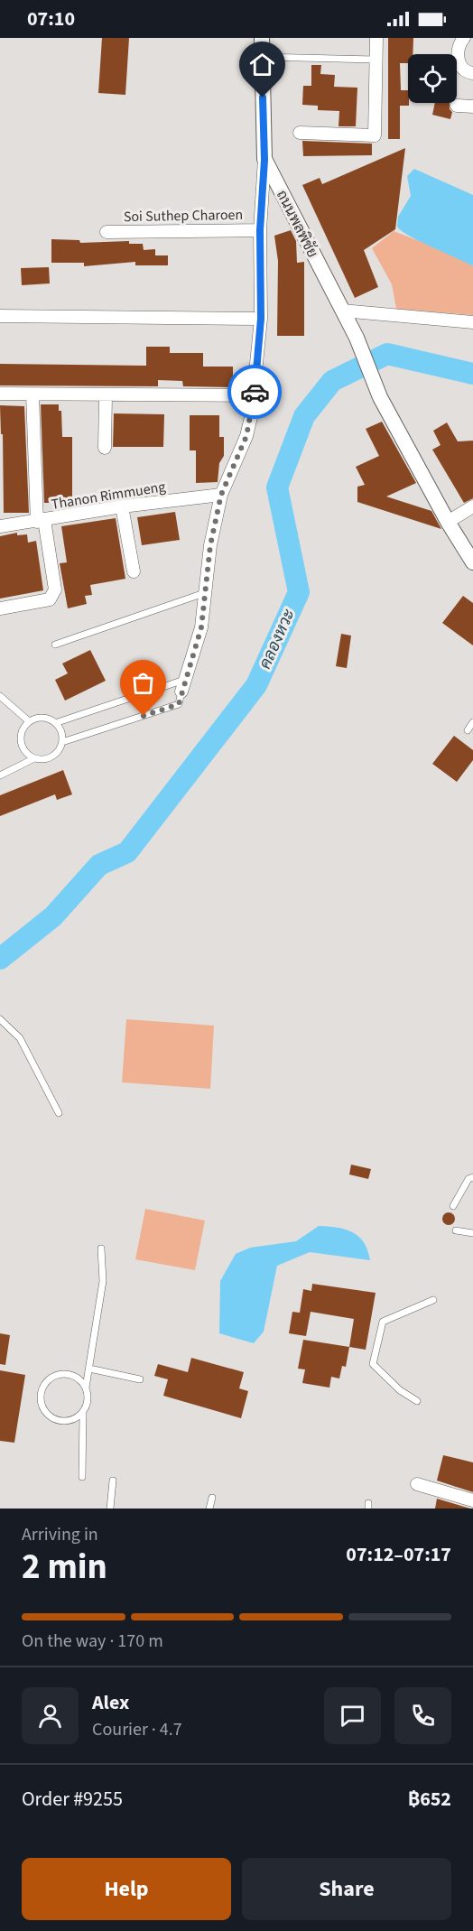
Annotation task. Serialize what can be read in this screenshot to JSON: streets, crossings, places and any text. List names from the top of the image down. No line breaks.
{"streets":{"street":["Soi Suthep Charoen","ถนนพลพิชัย","Thanon Rimmueng"]},"water":["คลองหวะ"],"page":{"status":"07:10","heading":["2 min","Arriving in","07:12–07:17"],"panel":["Alex","Courier · 4.7","Order #9255","฿652"],"bar":"On the way · 170 m","buttons":["Help","Share"]}}
